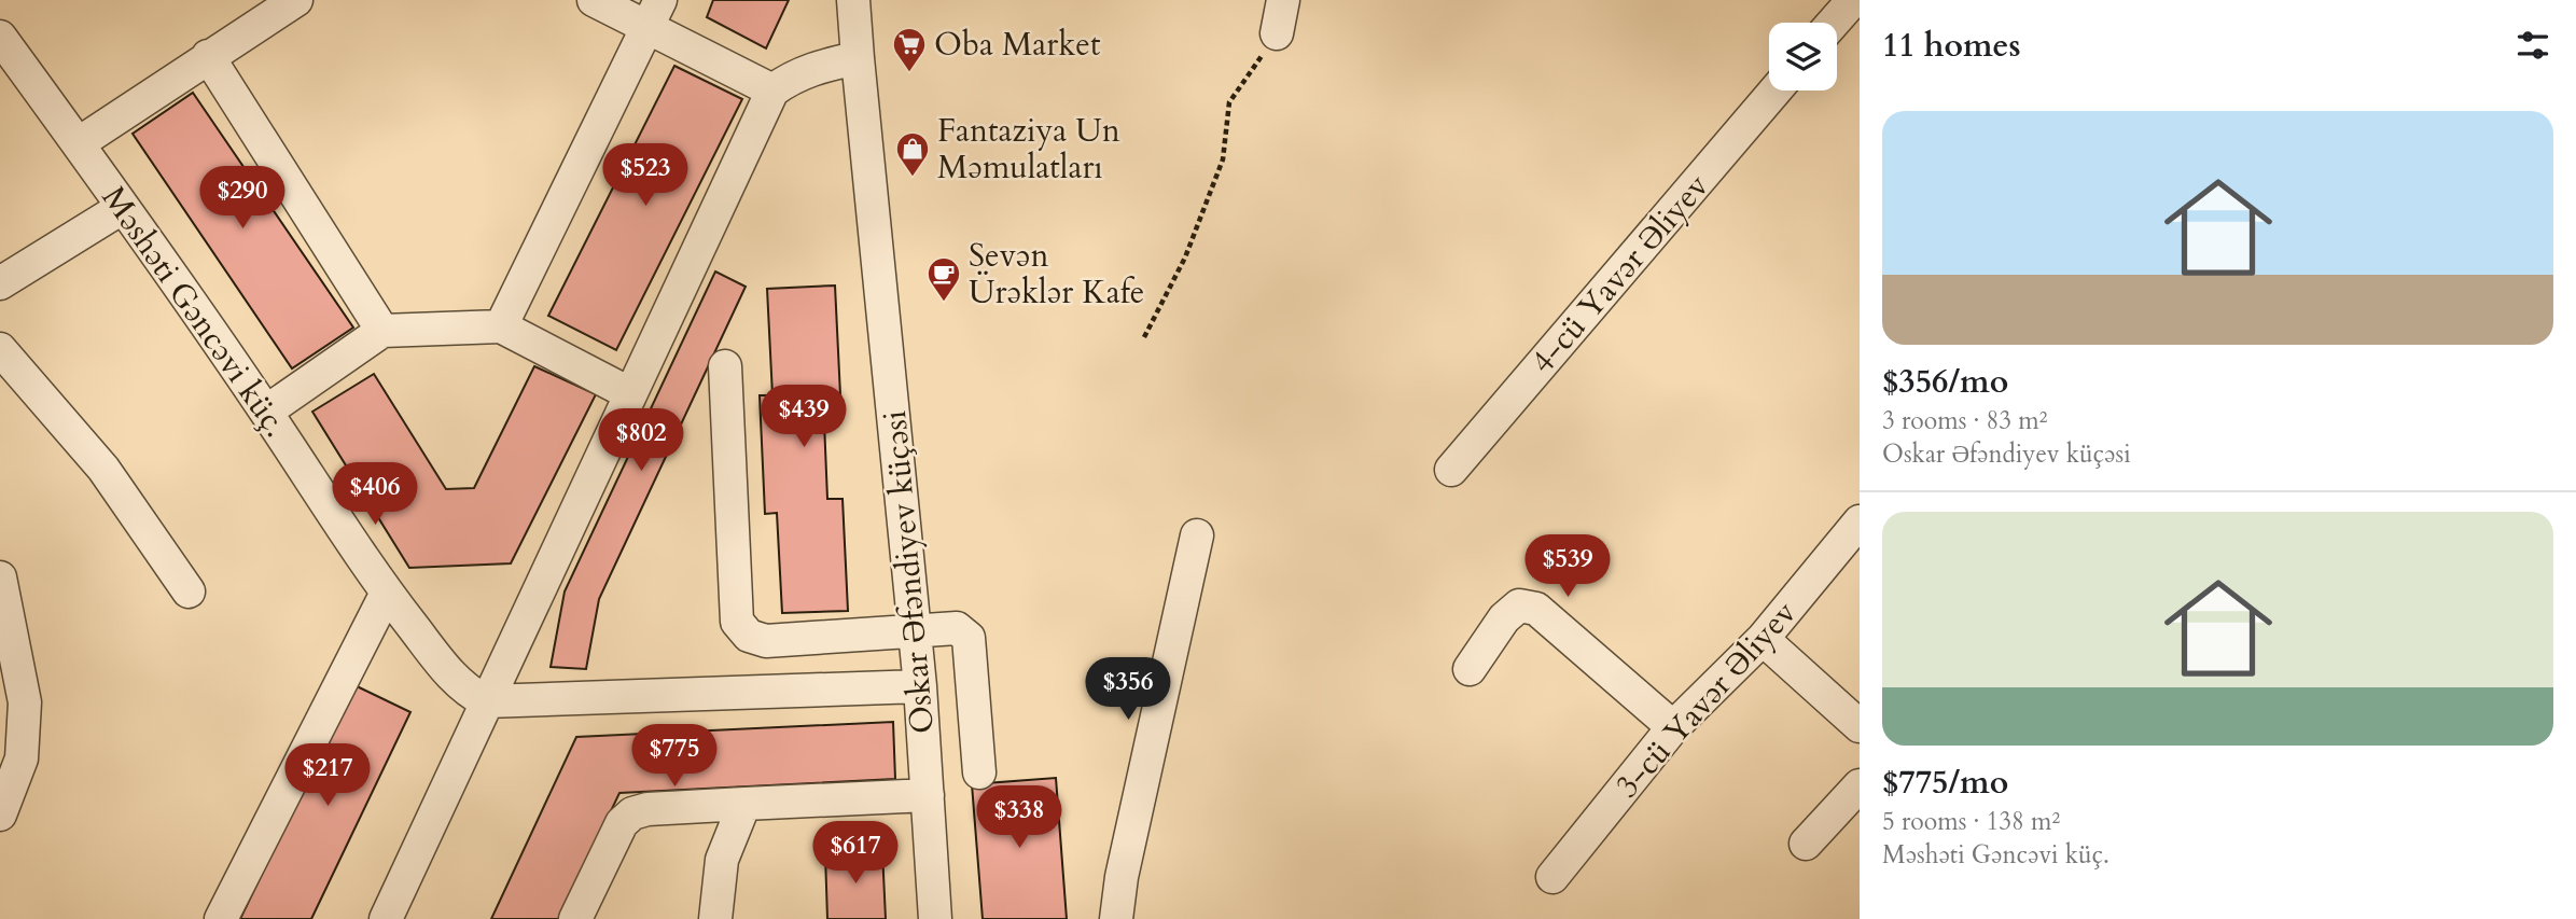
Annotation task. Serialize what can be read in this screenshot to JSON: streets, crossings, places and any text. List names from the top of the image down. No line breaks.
{"streets":{"street":["4-cü Yavər Əliyev","Məshəti Gəncəvi küç.","Oskar Əfəndiyev küçəsi","3-cü Yavər Əliyev"]},"places":{"supermarket":["Oba Market"],"shop":["Fantaziya Un Məmulatları"],"cafe":["Sevən Ürəklər Kafe"]},"page":{"heading":"11 homes","list":[{"name":"$356/mo","note":"3 rooms · 83 m² · Oskar Əfəndiyev küçəsi"},{"name":"$775/mo","note":"5 rooms · 138 m² · Məshəti Gəncəvi küç."}],"price":["$523","$290","$439","$802","$406","$539","$356","$775","$217","$338","$617"]}}
